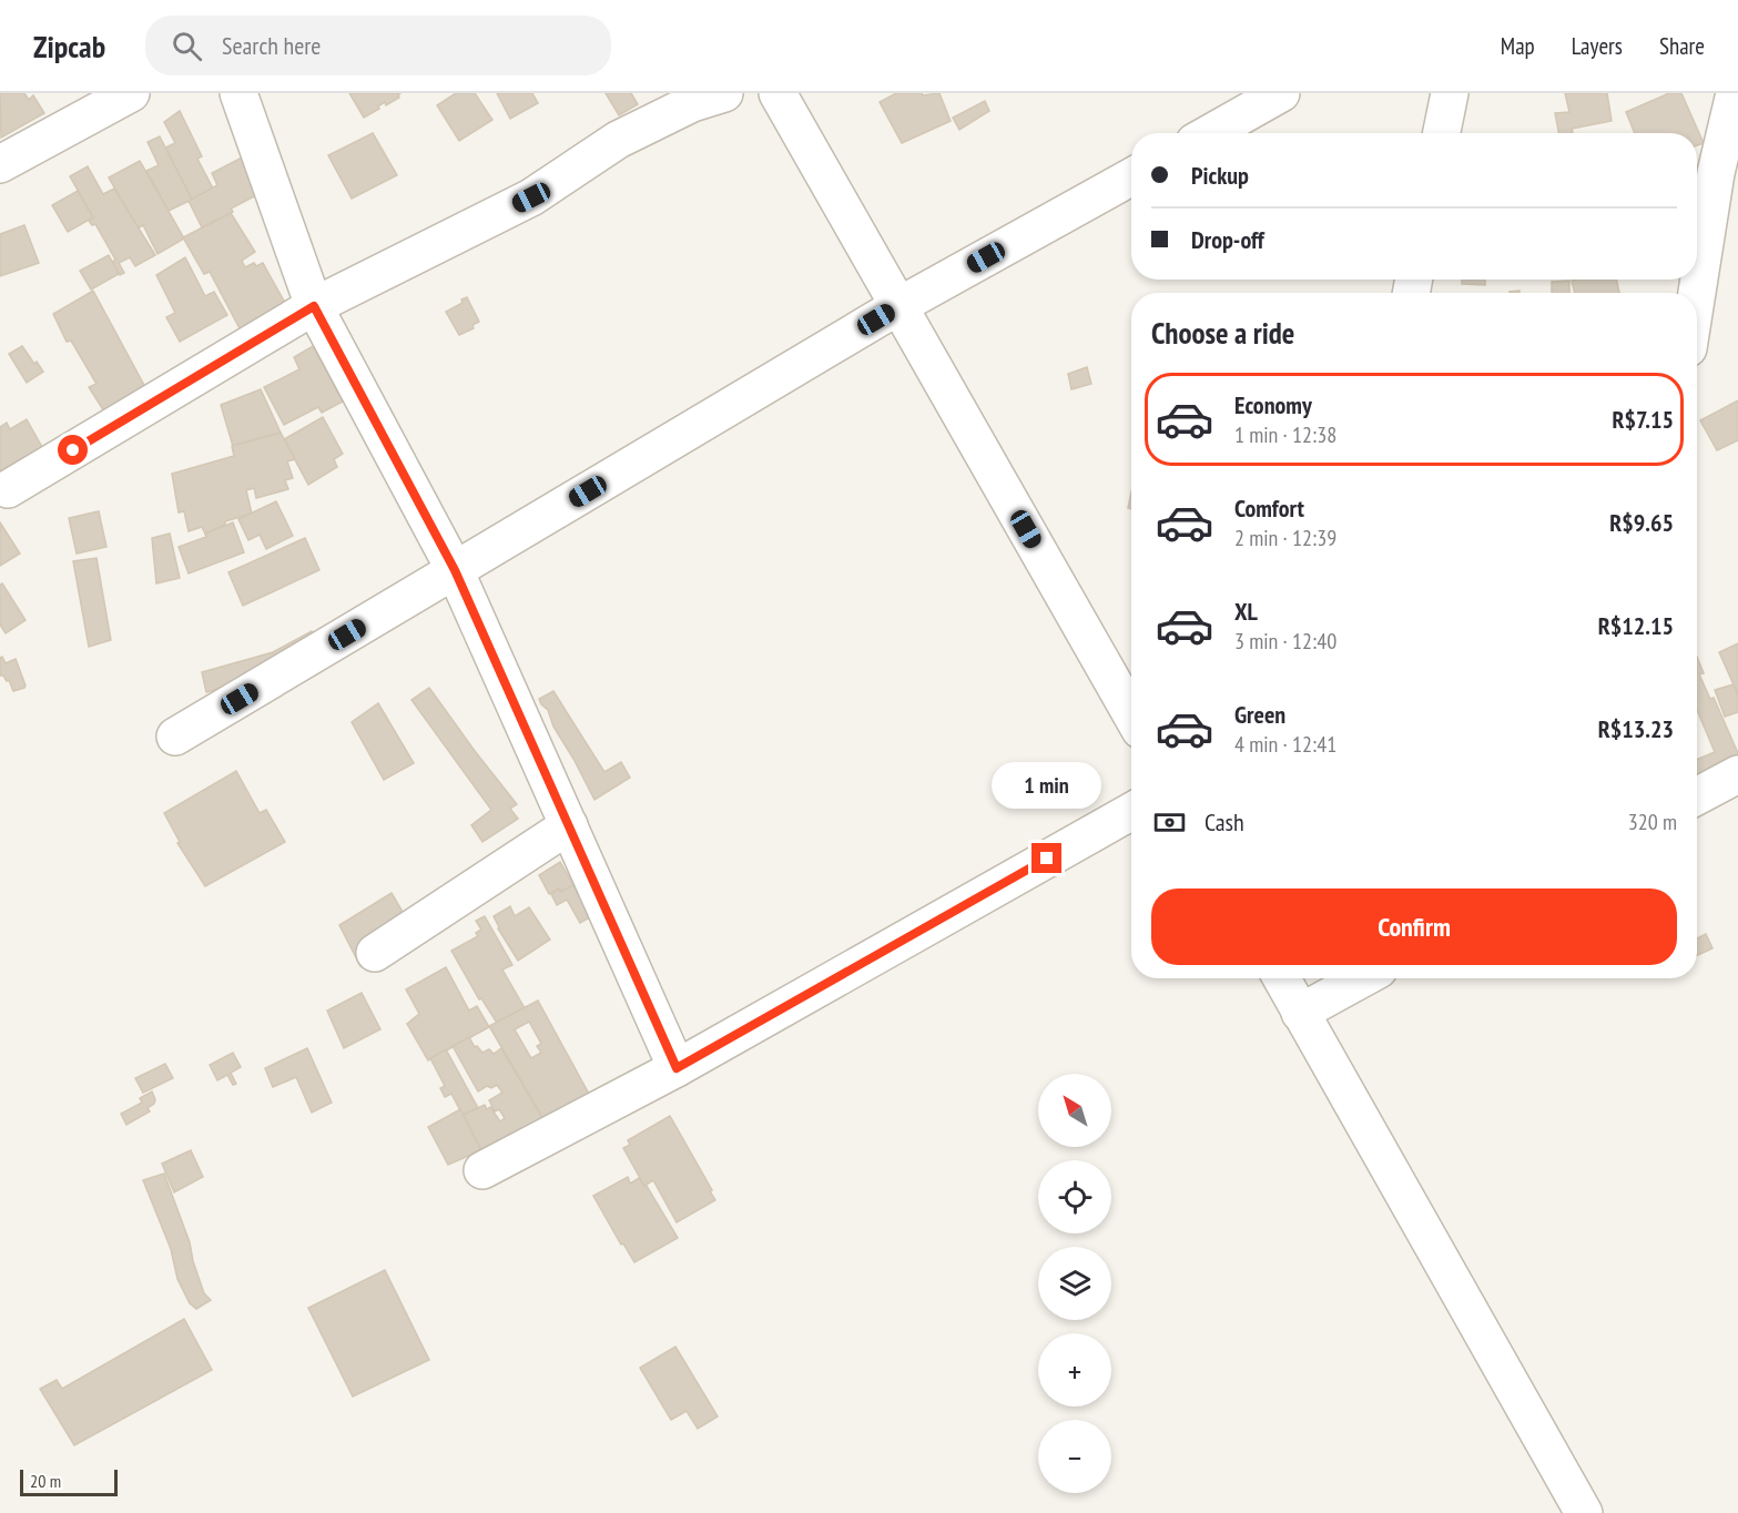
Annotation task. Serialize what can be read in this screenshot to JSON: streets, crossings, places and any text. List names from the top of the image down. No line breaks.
{"scale_bar":"20 m","north":"top left","page":{"header":"Zipcab","search":"Search here","nav":["Map","Layers","Share"],"banner":["Pickup","Drop-off"],"heading":"Choose a ride","list":[{"name":"Economy","note":"1 min · 12:38","value":"R$7.15"},{"name":"Comfort","note":"2 min · 12:39","value":"R$9.65"},{"name":"XL","note":"3 min · 12:40","value":"R$12.15"},{"name":"Green","note":"4 min · 12:41","value":"R$13.23"}],"bubble":"1 min","pay":["Cash","320 m"],"buttons":"Confirm","map_buttons":["+","−"],"scale":"20 m"}}
